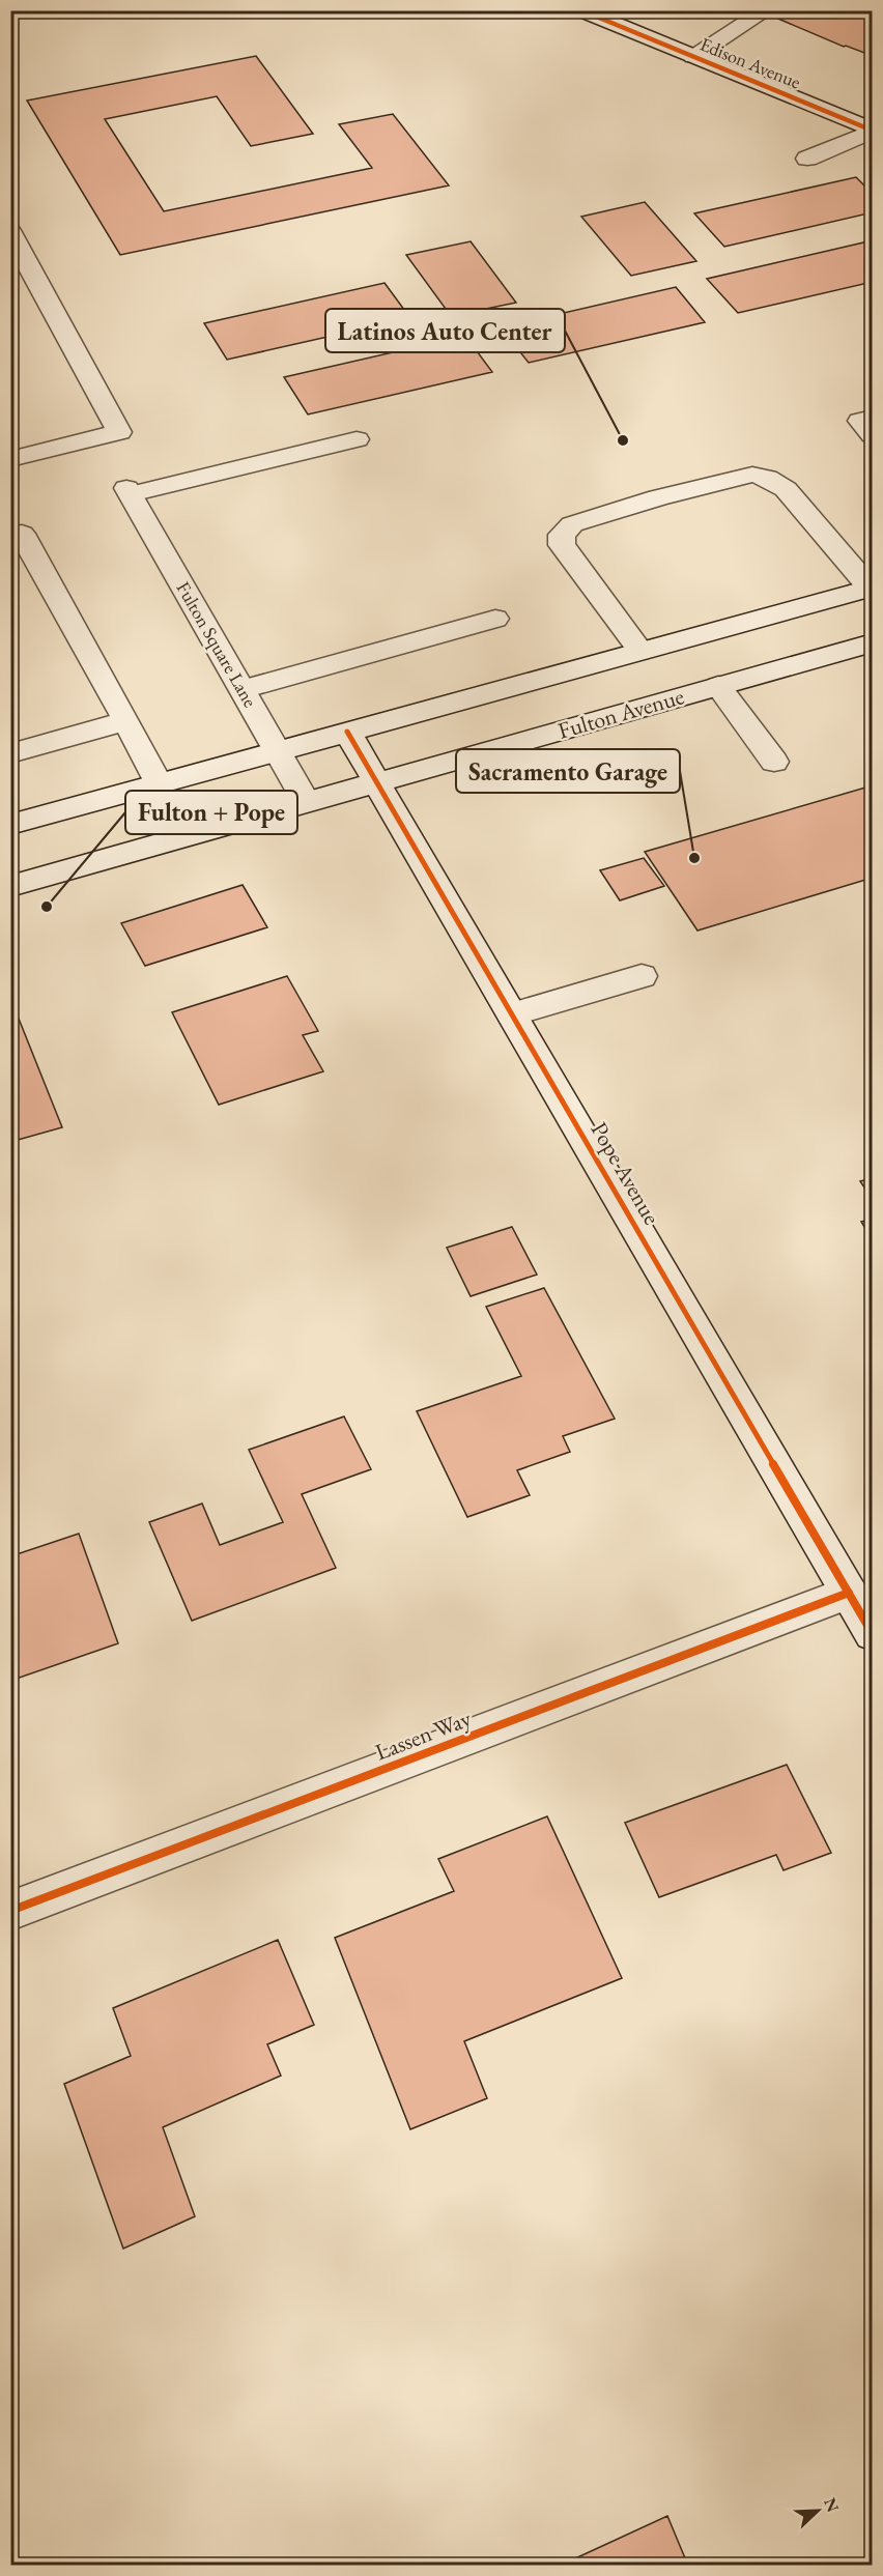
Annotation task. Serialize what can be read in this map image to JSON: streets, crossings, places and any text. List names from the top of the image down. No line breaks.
{"streets":{"street":["Edison Avenue","Fulton Square Lane","Fulton Avenue","Pope Avenue","Lassen Way"]},"crossings":[["Fulton Square Lane","Fulton Avenue"],["Fulton Avenue","Pope Avenue"],["Pope Avenue","Lassen Way"]],"places":["Latinos Auto Center","Sacramento Garage","Fulton + Pope"],"north":"top right"}
